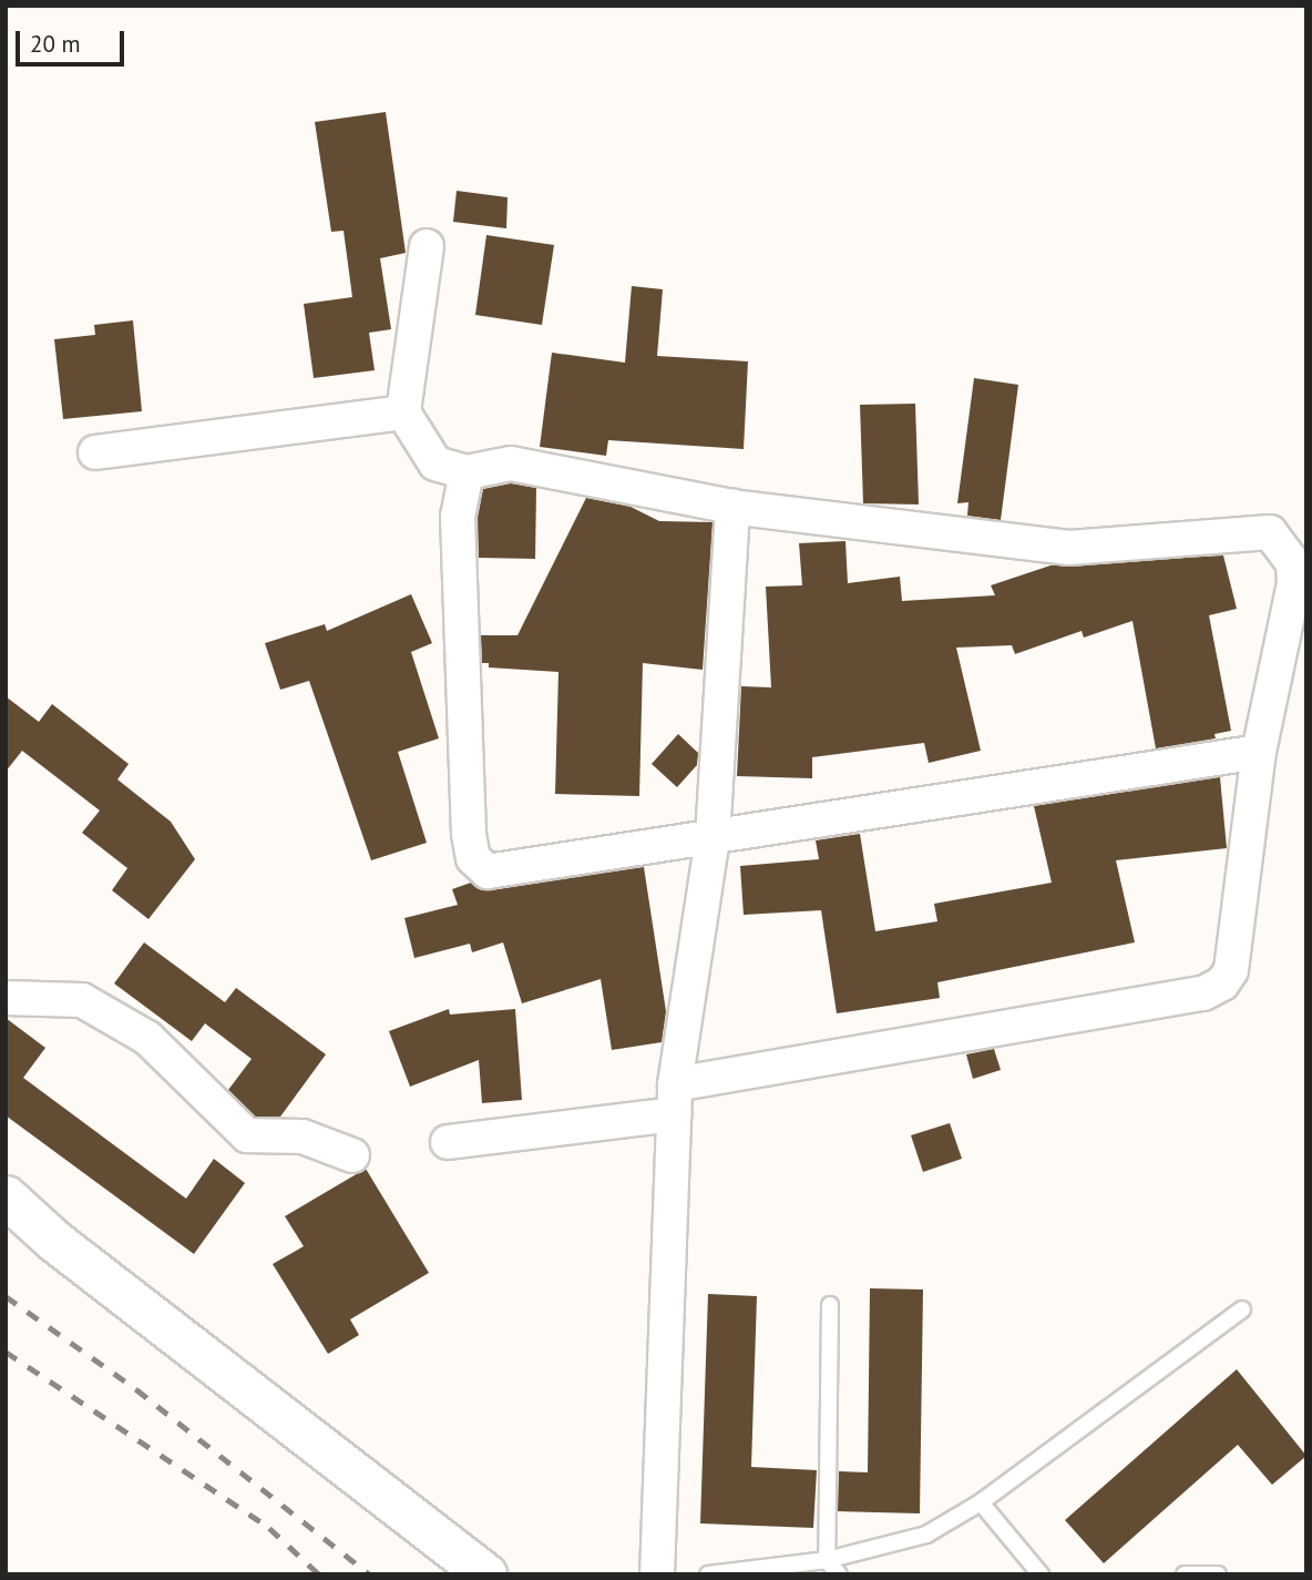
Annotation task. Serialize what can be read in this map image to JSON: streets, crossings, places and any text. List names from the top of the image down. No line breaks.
{"scale_bar":"20 m"}
